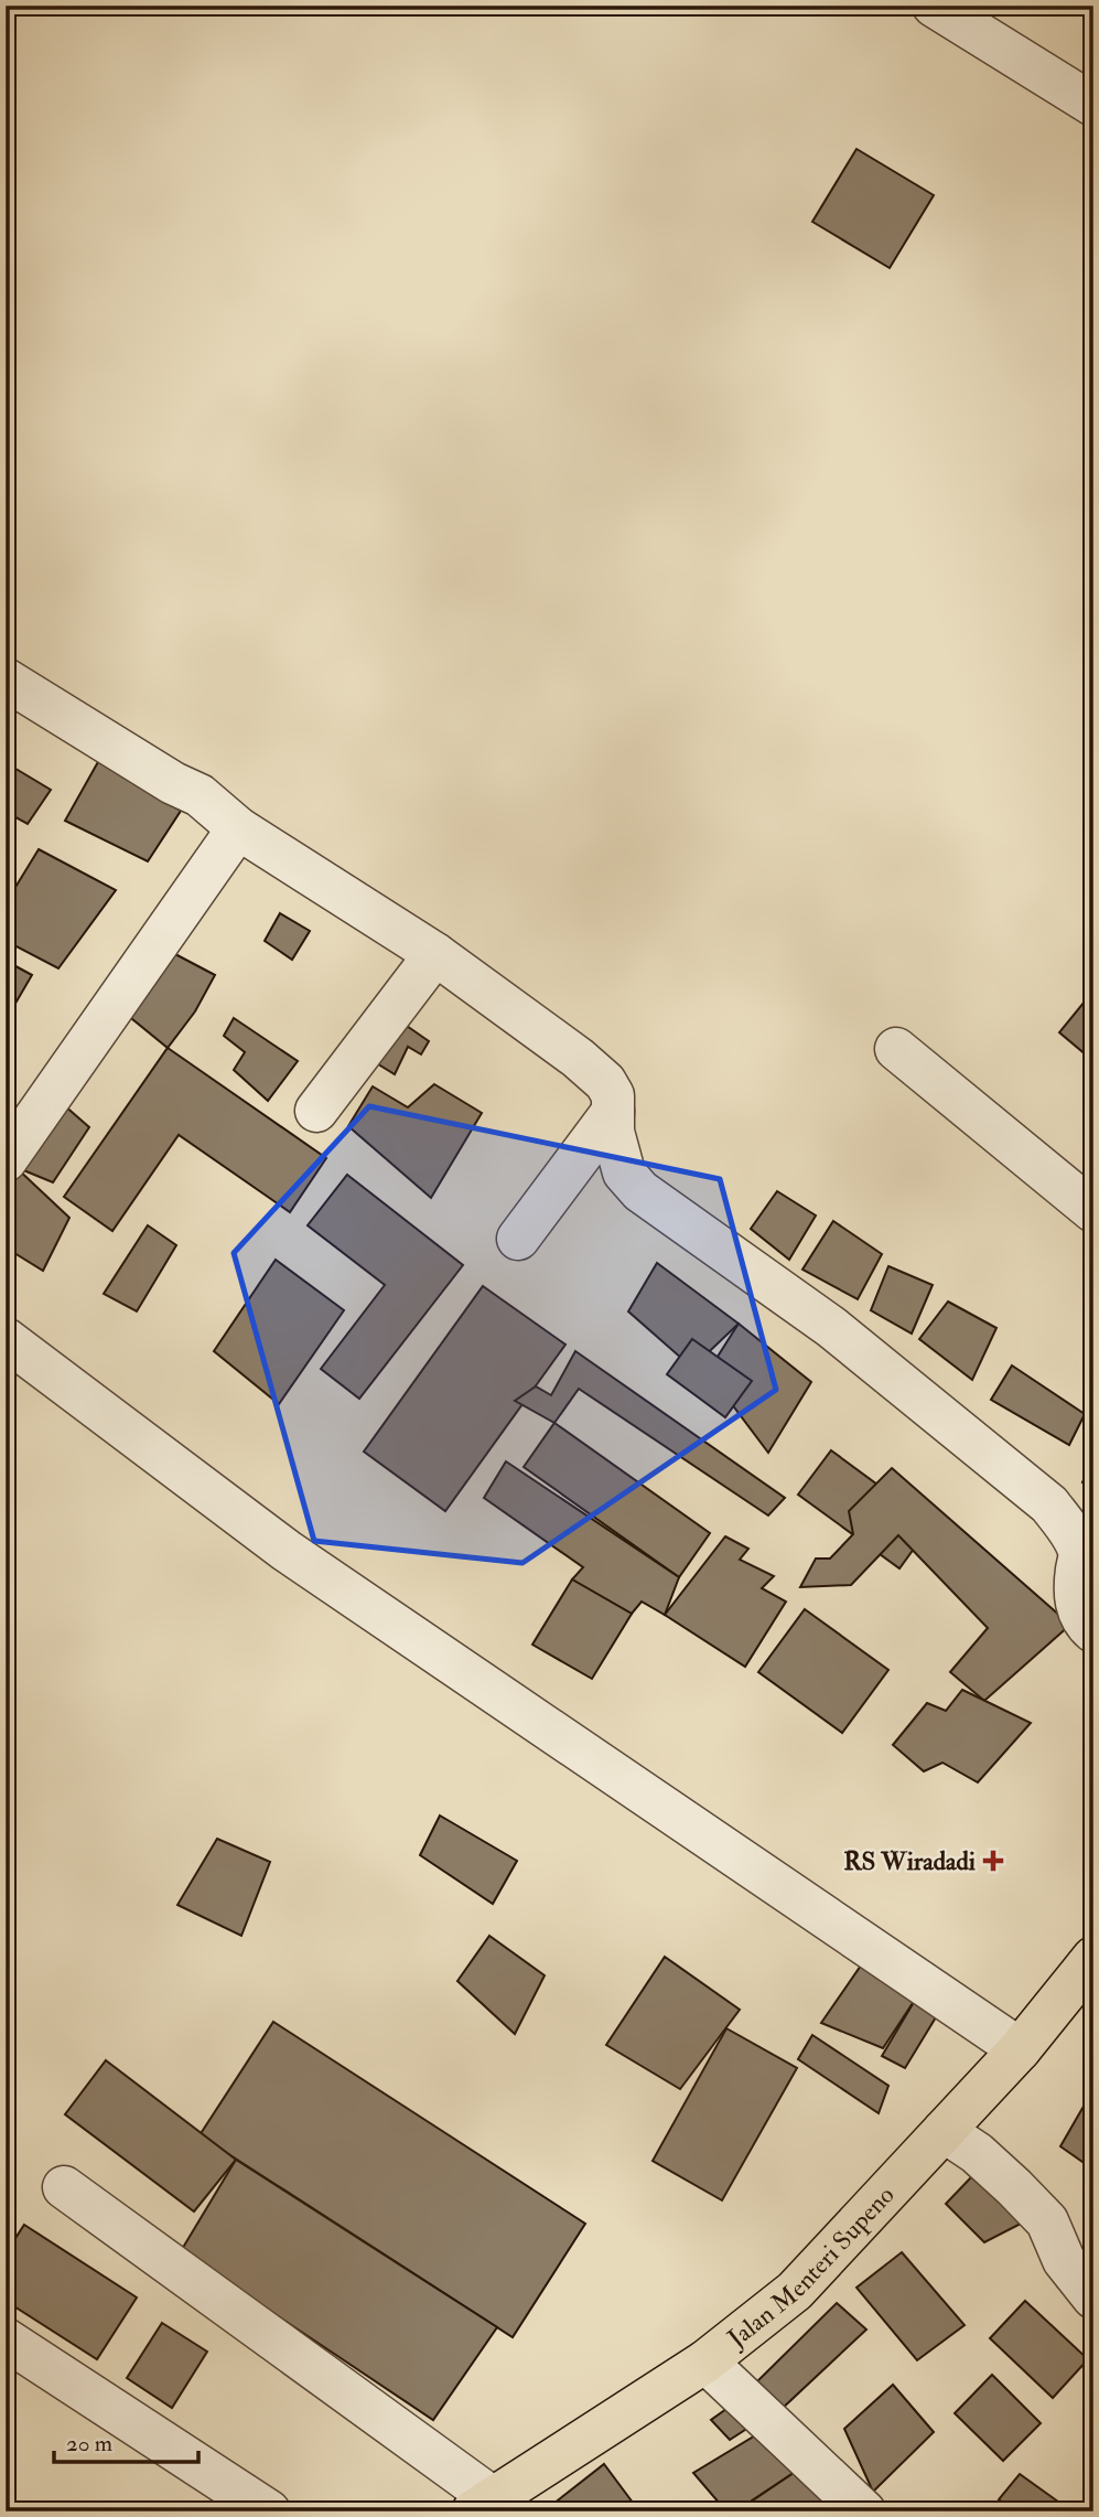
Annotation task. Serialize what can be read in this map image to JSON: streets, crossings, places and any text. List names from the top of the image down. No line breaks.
{"streets":{"main road":["Jalan Menteri Supeno"]},"places":{"health":["RS Wiradadi"]},"scale_bar":"20 m"}
